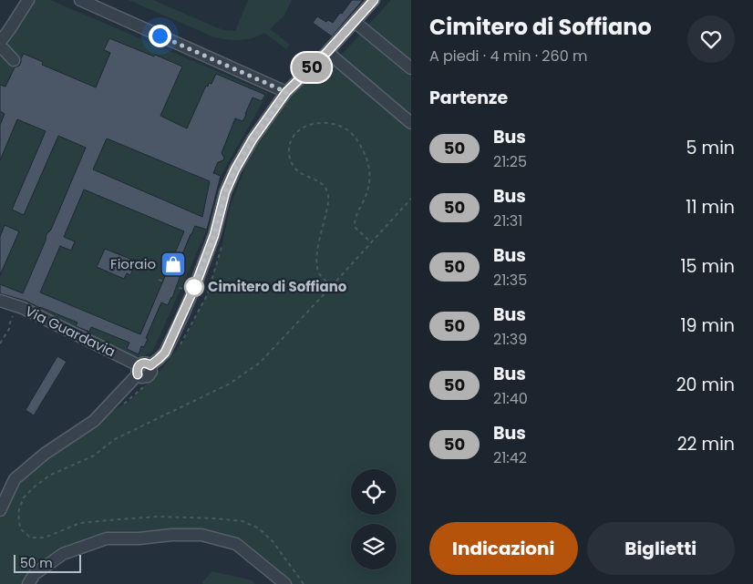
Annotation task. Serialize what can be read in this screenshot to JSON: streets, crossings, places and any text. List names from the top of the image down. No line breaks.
{"streets":{"street":["Via Guardavia"]},"places":{"shop":["Fioraio"],"other":["Cimitero di Soffiano"]},"lines":["bus line 50"],"scale_bar":"50 m","page":{"on_map":"50","heading":[["Cimitero di Soffiano","A piedi · 4 min · 260 m"],"Partenze"],"list":[{"mark":"50","name":"Bus","note":"21:25","value":"5 min"},{"mark":"50","name":"Bus","note":"21:31","value":"11 min"},{"mark":"50","name":"Bus","note":"21:35","value":"15 min"},{"mark":"50","name":"Bus","note":"21:39","value":"19 min"},{"mark":"50","name":"Bus","note":"21:40","value":"20 min"},{"mark":"50","name":"Bus","note":"21:42","value":"22 min"}],"buttons":["Indicazioni","Biglietti"],"scale":"50 m"}}
